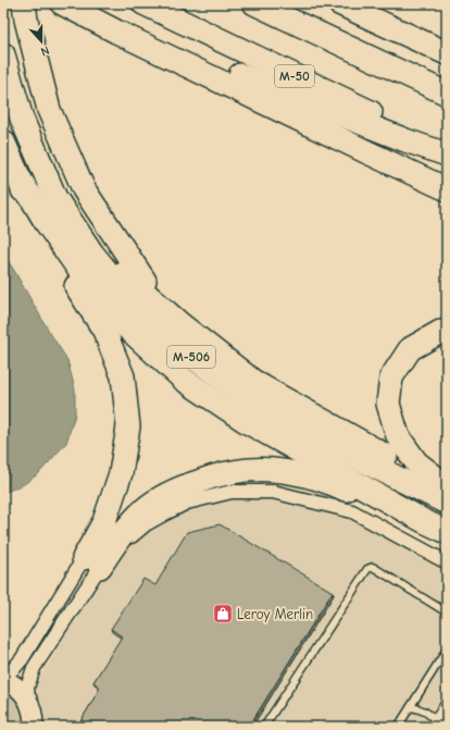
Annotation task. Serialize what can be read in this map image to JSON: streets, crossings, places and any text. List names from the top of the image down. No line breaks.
{"streets":{"highway":["M-50","M-506"]},"places":{"shop":["Leroy Merlin"]},"north":"bottom"}
